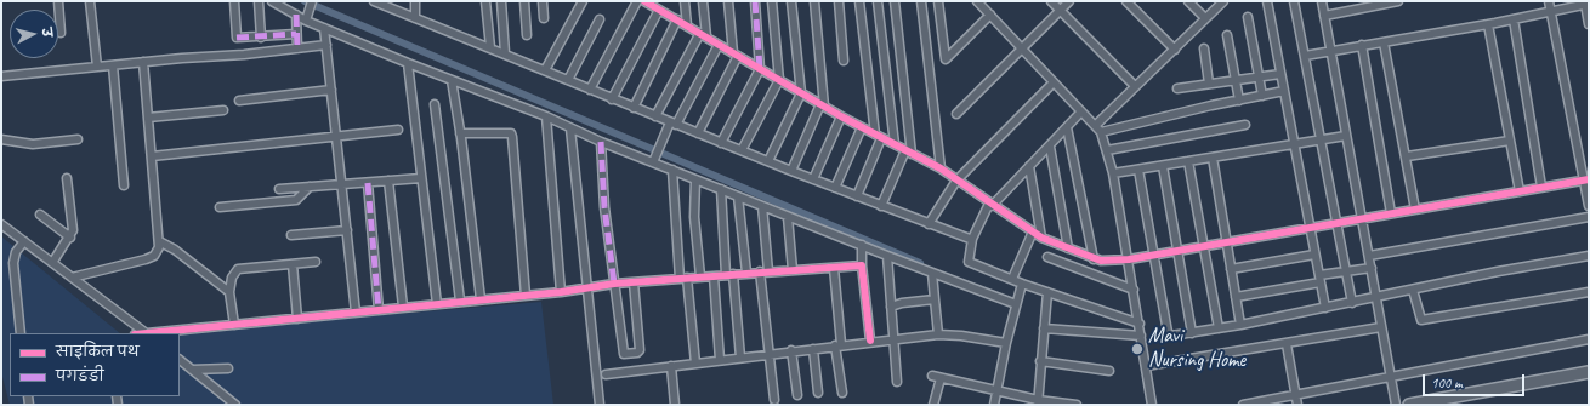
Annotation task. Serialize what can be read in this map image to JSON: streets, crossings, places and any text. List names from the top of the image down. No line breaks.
{"places":["Mavi Nursing Home"],"legend":["साइकिल पथ","पगडंडी"],"scale_bar":"100 m","north":"right"}
